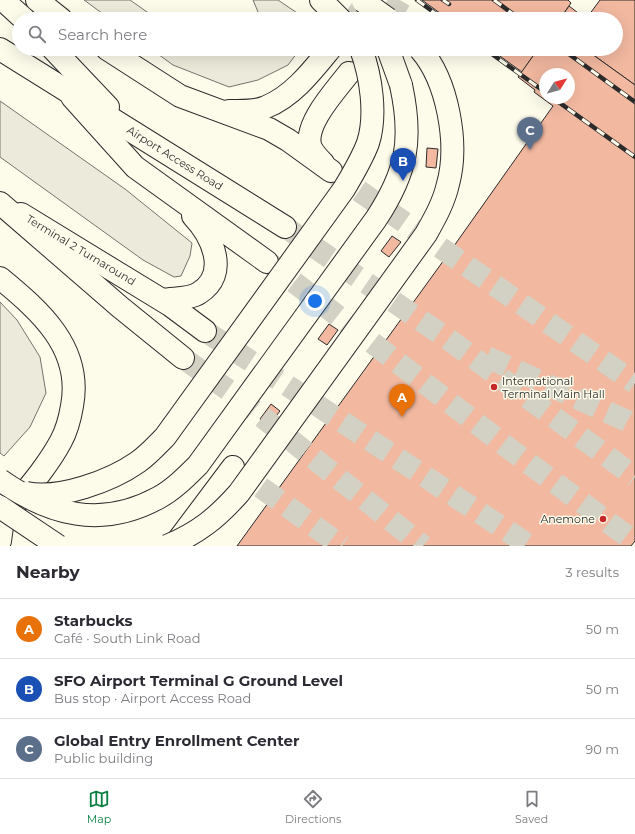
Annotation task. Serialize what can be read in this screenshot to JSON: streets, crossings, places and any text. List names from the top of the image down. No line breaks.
{"streets":{"main road":["Airport Access Road","Terminal 2 Turnaround"]},"places":["International Terminal Main Hall","Anemone"],"north":"top right","page":{"search":"Search here","pins":["C","B","A"],"heading":["Nearby","3 results"],"list":[{"mark":"A","name":"Starbucks","note":"Café · South Link Road","value":"50 m"},{"mark":"B","name":"SFO Airport Terminal G Ground Level","note":"Bus stop · Airport Access Road","value":"50 m"},{"mark":"C","name":"Global Entry Enrollment Center","note":"Public building","value":"90 m"}],"nav":["Map","Directions","Saved"]}}
